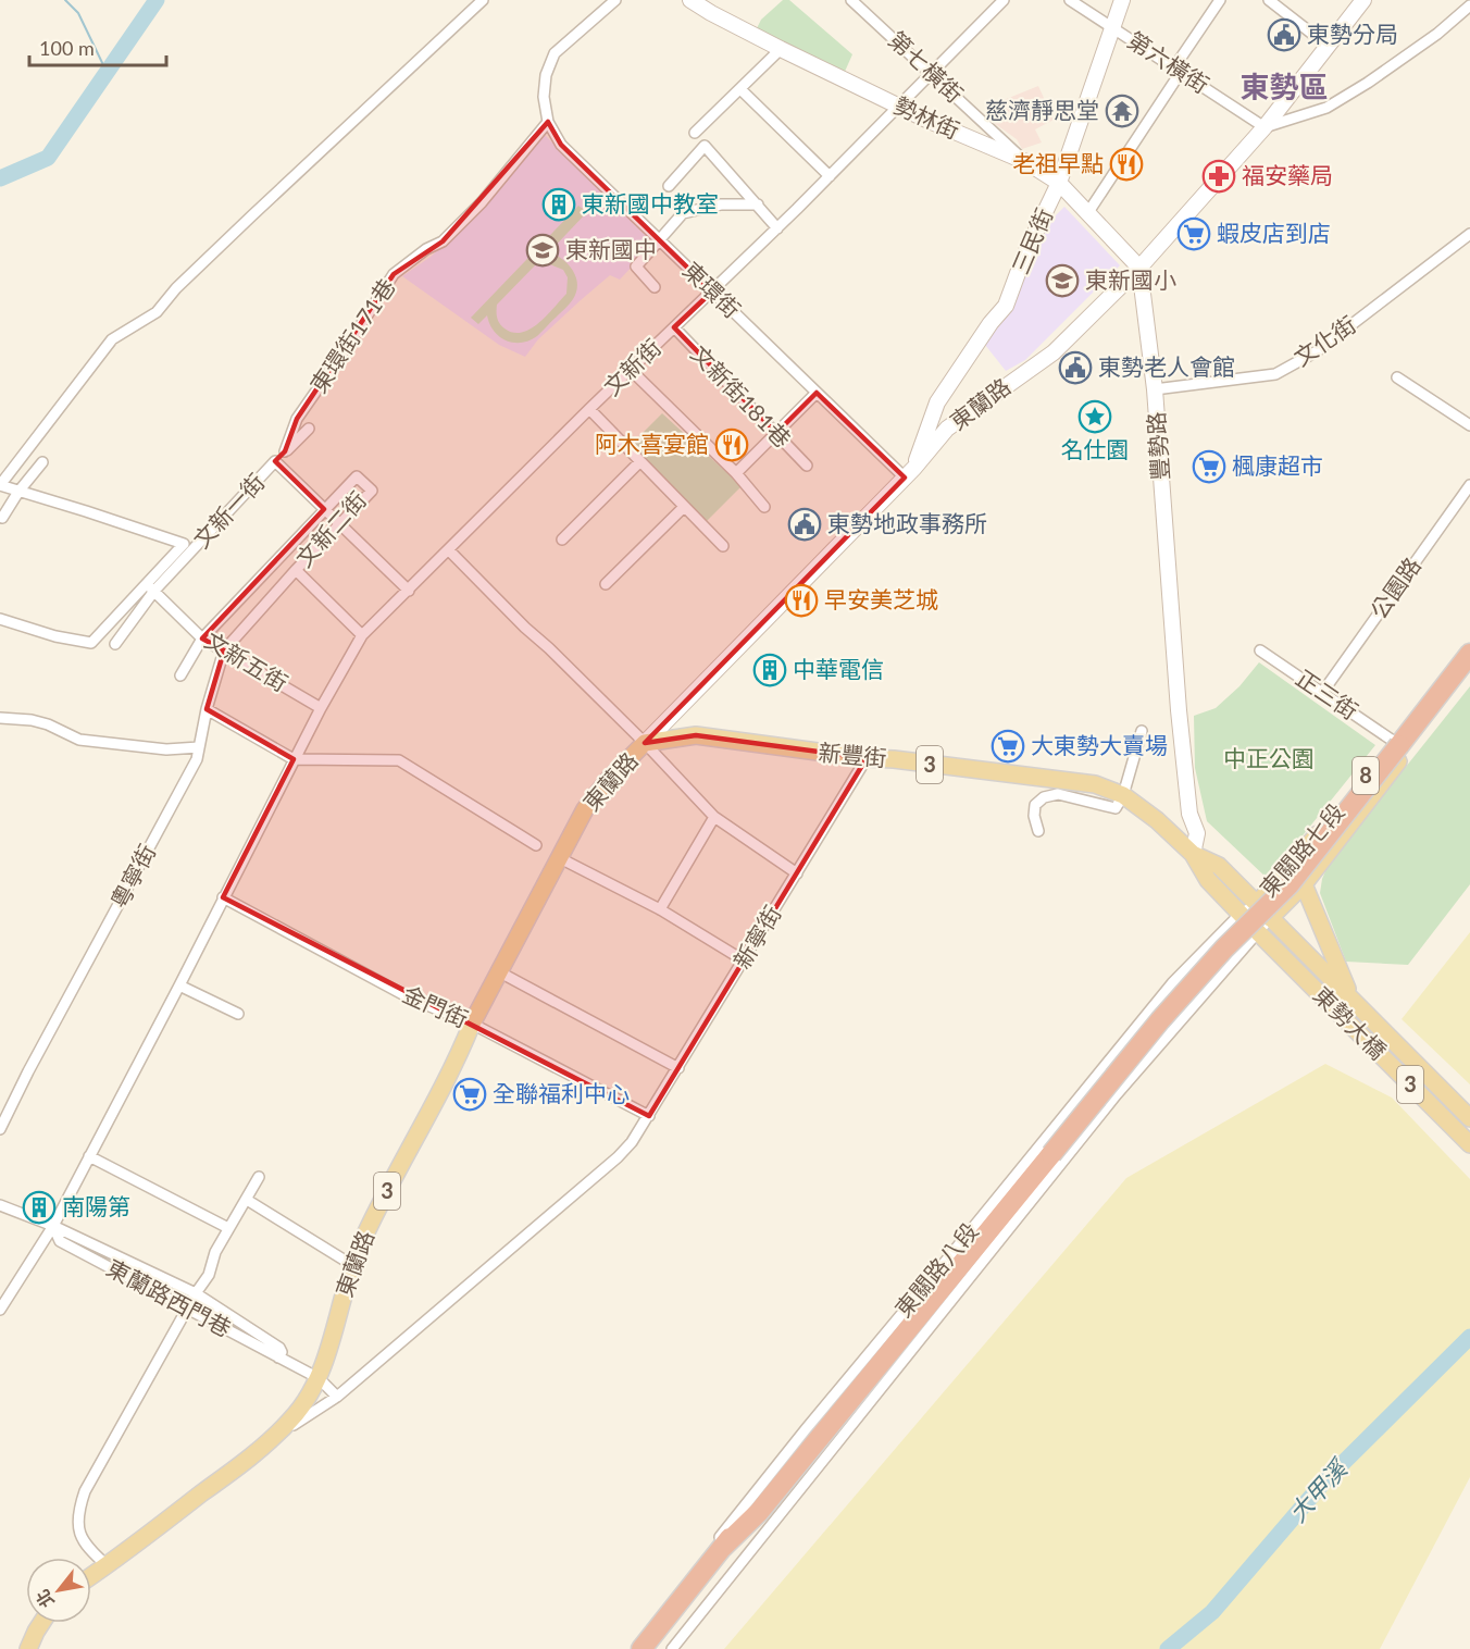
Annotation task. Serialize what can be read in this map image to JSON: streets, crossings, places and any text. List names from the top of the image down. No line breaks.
{"streets":{"main road":["東蘭路","新豐街","3","8","東關路七段","東勢大橋"],"street":["第六橫街","第七橫街","勢林街","三民街","東環街","東環街171巷","文化街","文新街","文新街181巷","豐勢路","文新一街","文新二街","公園路","文新五街","正三街","粵寧街","新寧街","金門街","東關路八段","東蘭路西門巷"]},"crossings":[["第六橫街","三民街"],["第七橫街","勢林街"],["第七橫街","文新街"],["勢林街","三民街"],["勢林街","文新街"],["勢林街","東蘭路"],["勢林街","豐勢路"],["三民街","東環街"],["三民街","東蘭路"],["東環街","東環街171巷"],["東環街","文新街"],["東環街","東蘭路"],["文化街","豐勢路"],["文新街","文新街181巷"],["文新街","文新一街"],["文新街","文新五街"],["東蘭路","豐勢路"],["東蘭路","新豐街"],["東蘭路","新寧街"],["東蘭路","金門街"],["東蘭路","東蘭路西門巷"],["豐勢路","新豐街"],["豐勢路","3"],["文新一街","文新二街"],["文新一街","文新五街"],["文新二街","文新五街"],["文新二街","粵寧街"],["公園路","正三街"],["正三街","東關路七段"],["新豐街","3"],["新豐街","新寧街"],["3","東關路七段"],["3","東勢大橋"],["3","東關路八段"],["東關路七段","東勢大橋"],["東關路七段","東關路八段"],["新寧街","金門街"],["東勢大橋","東關路八段"]],"districts":["東勢區"],"water":["大甲溪"],"parks":["中正公園"],"places":{"public building":["東勢分局","東勢老人會館","東勢地政事務所"],"temple":["慈濟靜思堂"],"restaurant":["老祖早點","阿木喜宴館","早安美芝城"],"pharmacy":["福安藥局"],"building":["東新國中教室","中華電信","南陽第"],"supermarket":["蝦皮店到店","楓康超市","大東勢大賣場","全聯福利中心"],"school or university":["東新國中","東新國小"],"place":["名仕園"]},"scale_bar":"100 m","north":"bottom left"}
